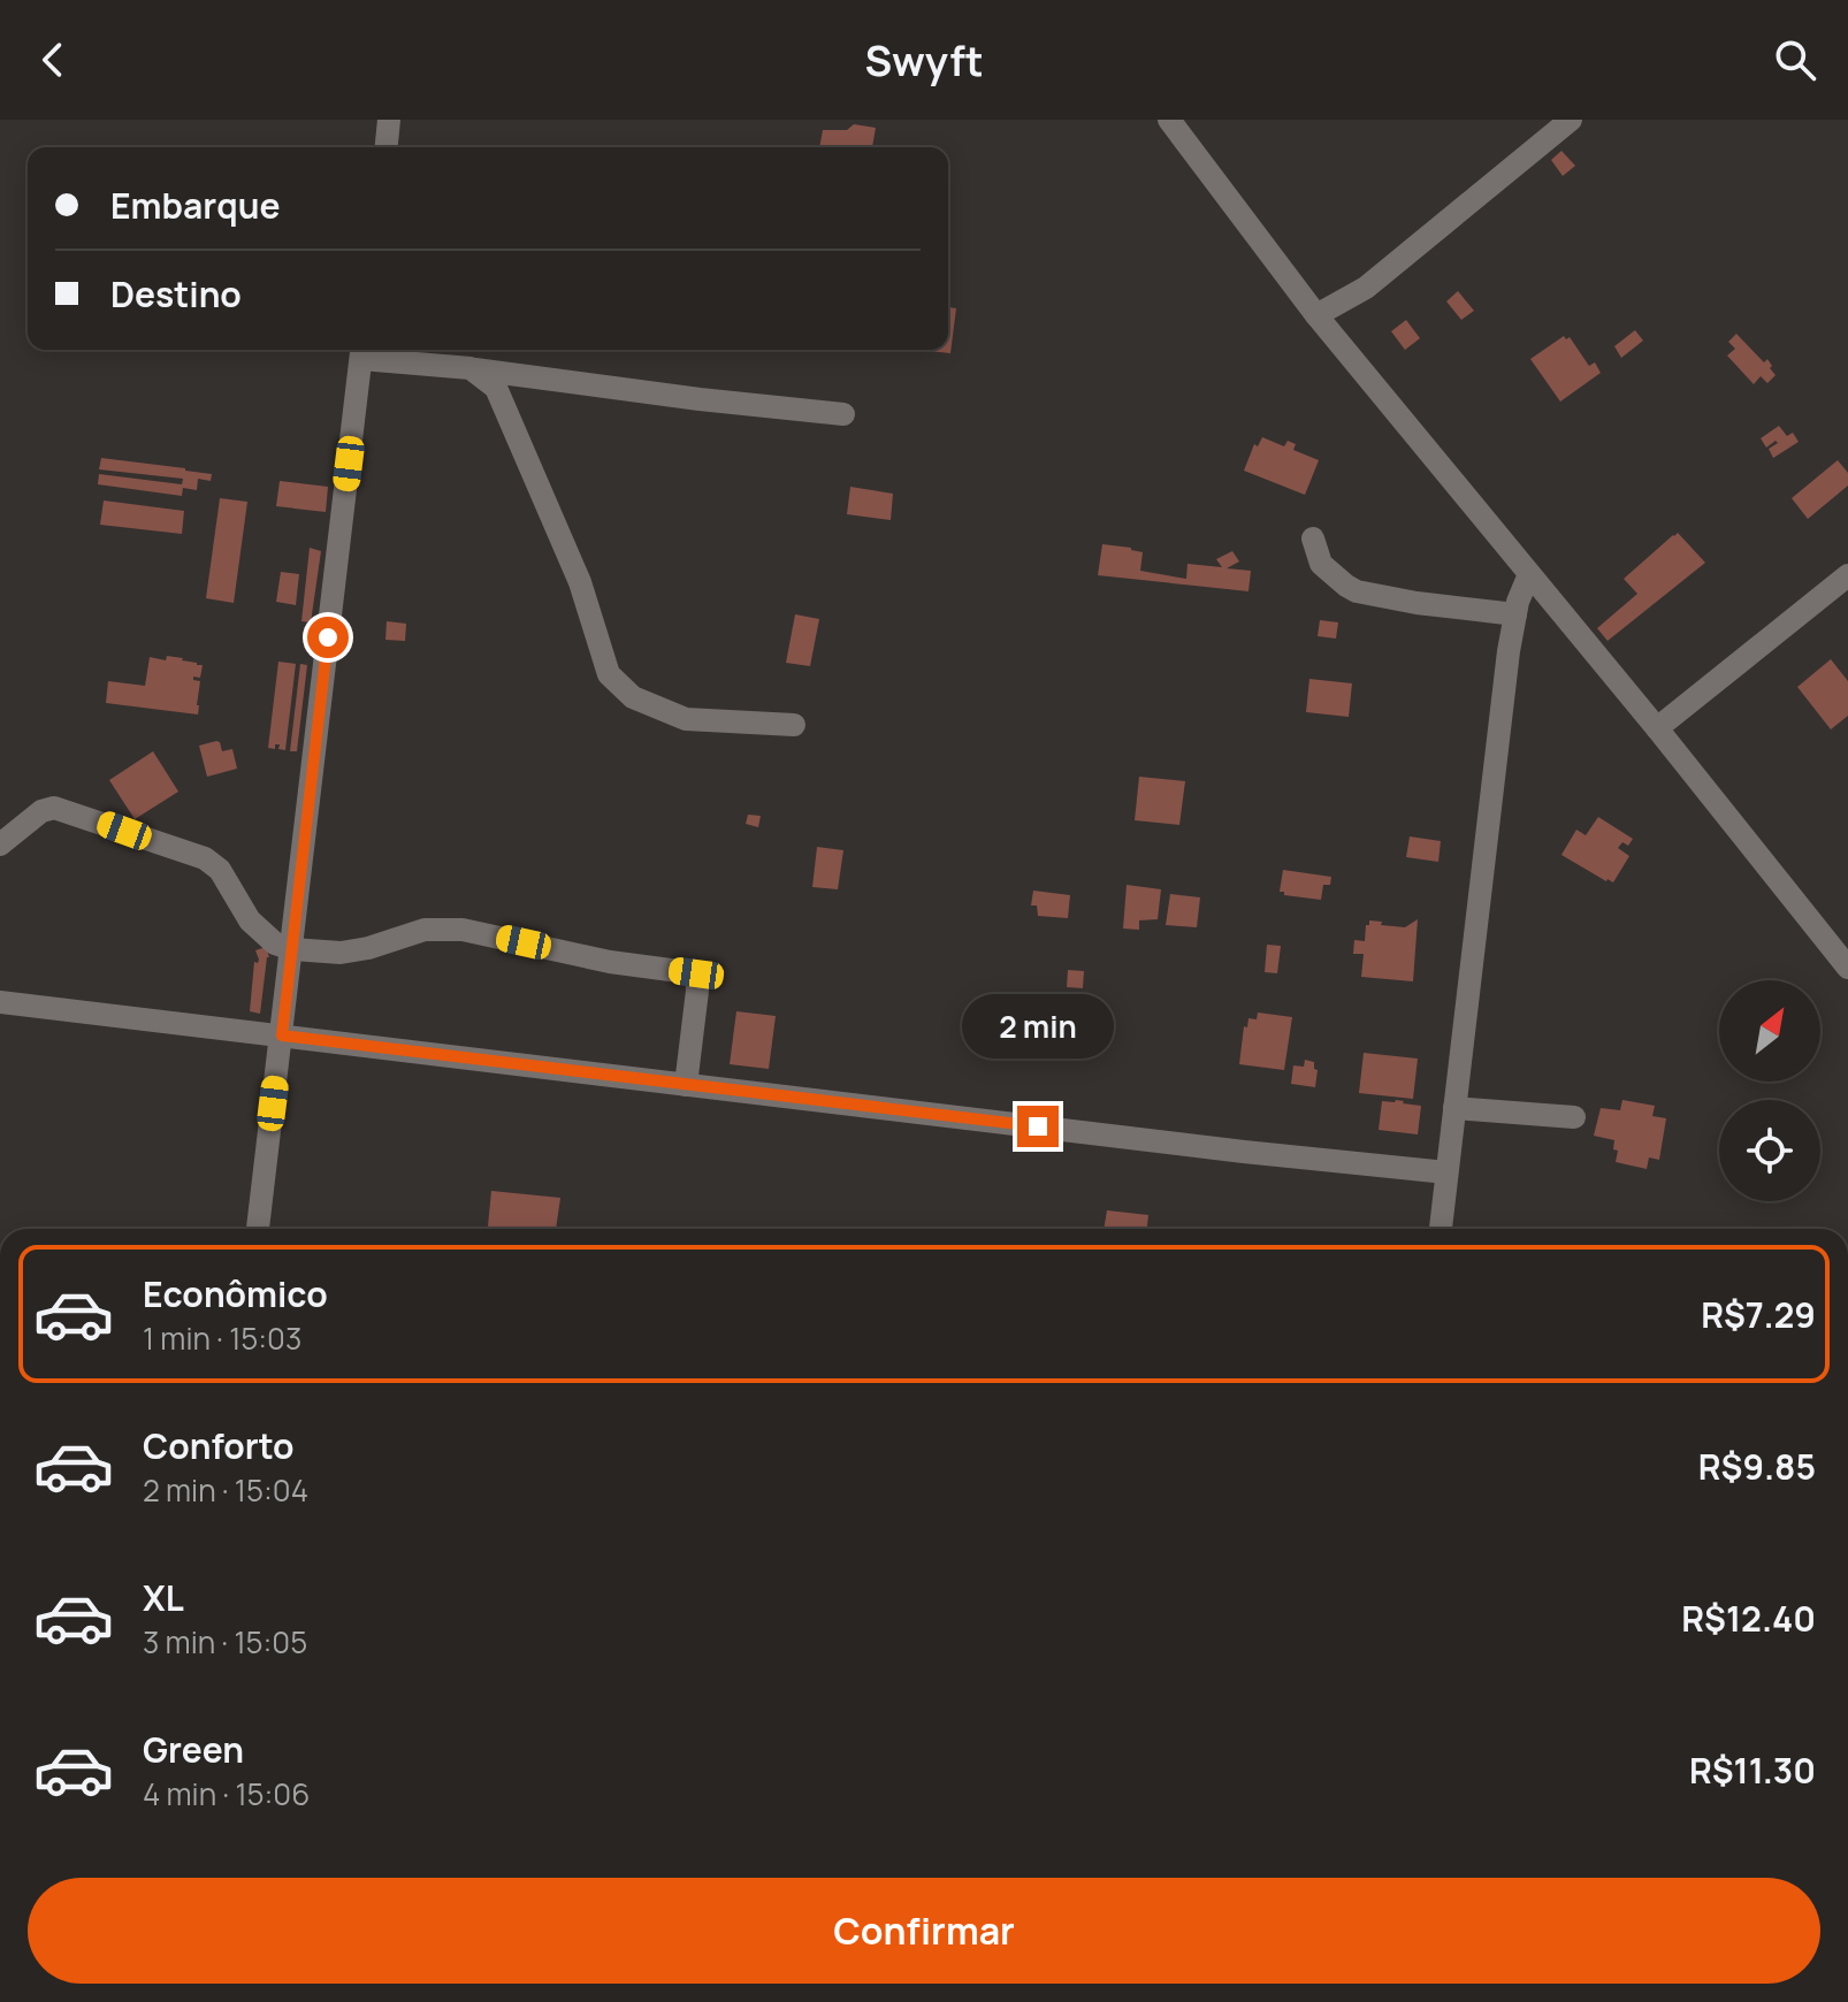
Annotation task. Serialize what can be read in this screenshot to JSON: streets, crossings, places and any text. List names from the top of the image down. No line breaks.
{"north":"top right","page":{"header":"Swyft","banner":["Embarque","Destino"],"bubble":"2 min","list":[{"name":"Econômico","note":"1 min · 15:03","value":"R$7.29"},{"name":"Conforto","note":"2 min · 15:04","value":"R$9.85"},{"name":"XL","note":"3 min · 15:05","value":"R$12.40"},{"name":"Green","note":"4 min · 15:06","value":"R$11.30"}],"buttons":"Confirmar"}}
